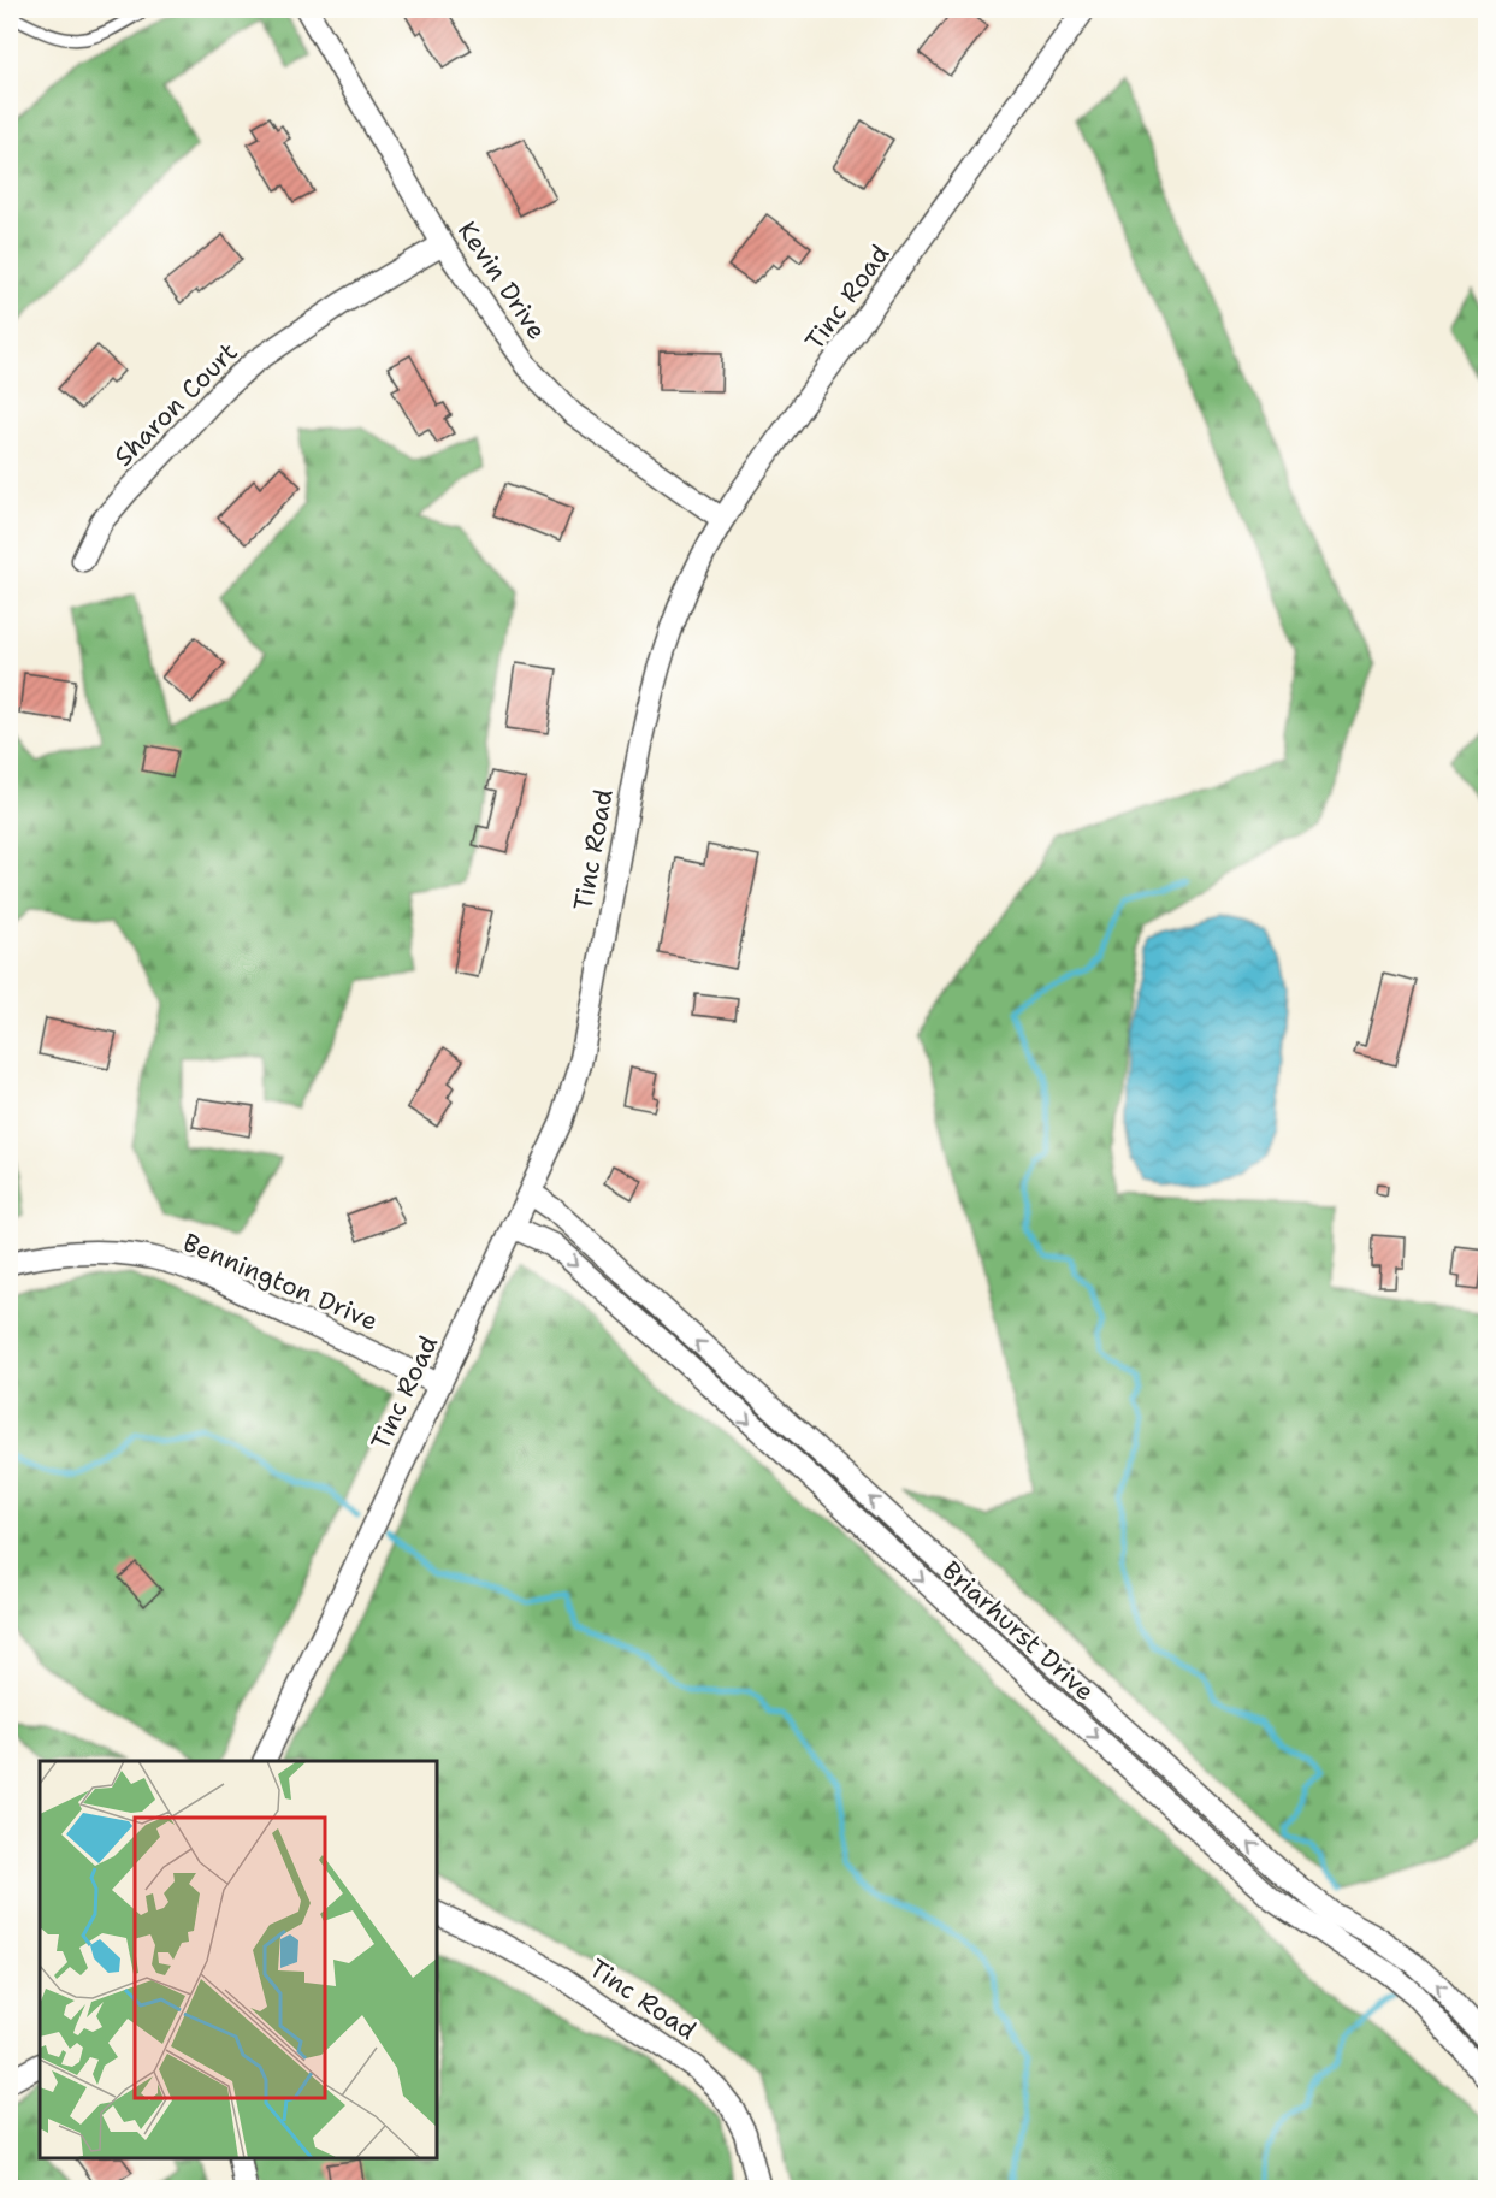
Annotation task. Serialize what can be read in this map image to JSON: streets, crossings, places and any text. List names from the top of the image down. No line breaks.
{"streets":{"street":["Kevin Drive","Tinc Road","Sharon Court","Bennington Drive","Briarhurst Drive"]},"crossings":[["Kevin Drive","Tinc Road"],["Kevin Drive","Sharon Court"],["Tinc Road","Bennington Drive"],["Tinc Road","Briarhurst Drive"]]}
